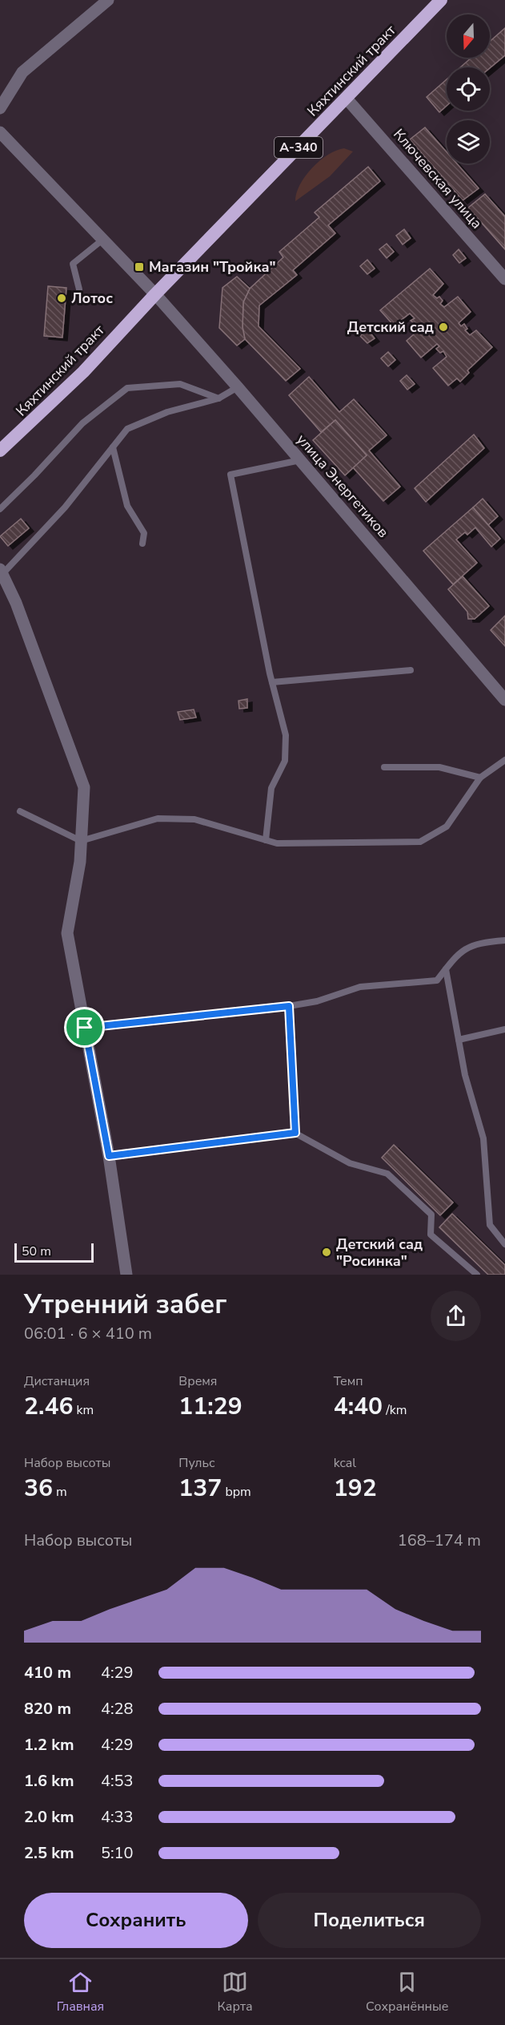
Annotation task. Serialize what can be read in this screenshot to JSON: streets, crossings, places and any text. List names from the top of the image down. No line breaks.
{"streets":{"highway":["Кяхтинский тракт","А-340"],"street":["Ключевская улица","улица Энергетиков"]},"crossings":[["Кяхтинский тракт","Ключевская улица"],["Кяхтинский тракт","улица Энергетиков"]],"places":{"transit":["Магазин \"Тройка\""],"other":["Лотос","Детский сад","Детский сад \"Росинка\""]},"scale_bar":"50 m","north":"bottom","page":{"scale":"50 m","heading":["Утренний забег","06:01 · 6 × 410 m"],"stats":[["Дистанция","2.46 km"],["Время","11:29"],["Темп","4:40 /km"],["Набор высоты","36 m"],["Пульс","137 bpm"],["kcal","192"]],"chart":["Набор высоты","168–174 m"],"list":[{"name":"410 m","note":"4:29"},{"name":"820 m","note":"4:28"},{"name":"1.2 km","note":"4:29"},{"name":"1.6 km","note":"4:53"},{"name":"2.0 km","note":"4:33"},{"name":"2.5 km","note":"5:10"}],"buttons":["Сохранить","Поделиться"],"tabs":["Главная","Карта","Сохранённые"]}}
